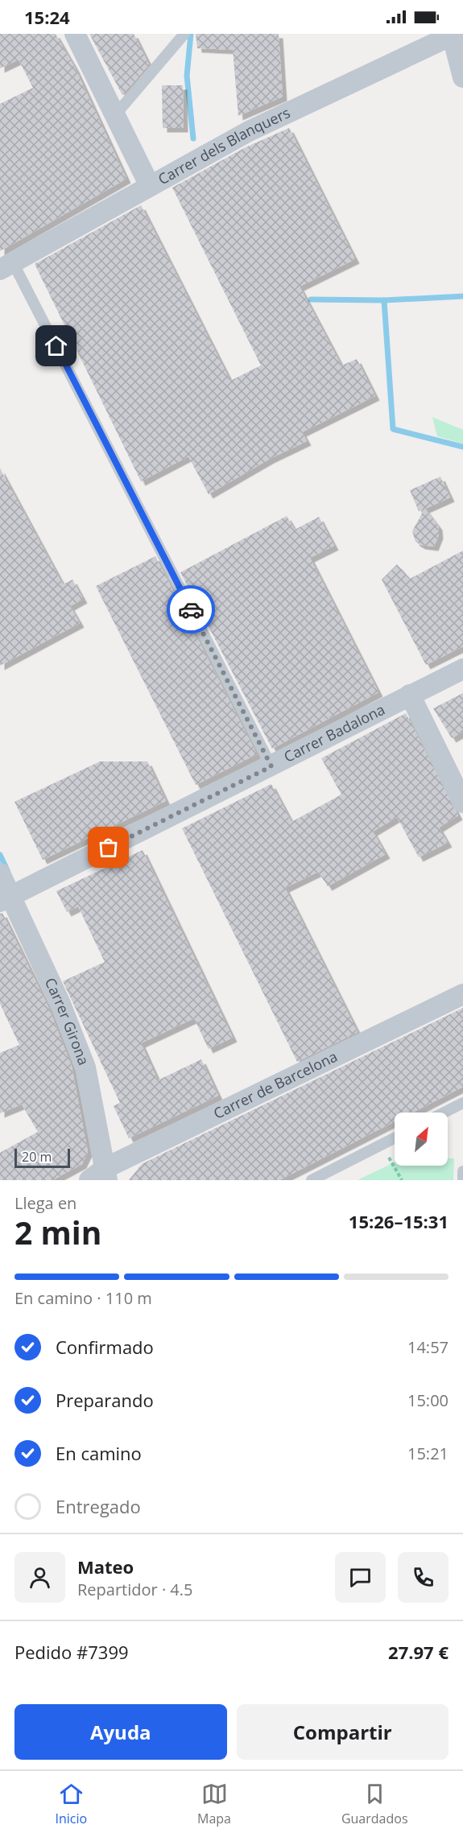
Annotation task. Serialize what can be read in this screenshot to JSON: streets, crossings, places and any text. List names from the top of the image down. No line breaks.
{"streets":{"street":["Carrer dels Blanquers","Carrer Badalona","Carrer Girona","Carrer de Barcelona"]},"crossings":[["Carrer Badalona","Carrer Girona"],["Carrer Girona","Carrer de Barcelona"]],"scale_bar":"20 m","north":"top right","page":{"status":"15:24","scale":"20 m","heading":["2 min","Llega en","15:26–15:31"],"panel":["Mateo","Repartidor · 4.5","Pedido #7399","27.97 €"],"bar":"En camino · 110 m","list":[["Confirmado","14:57"],["Preparando","15:00"],["En camino","15:21"],"Entregado"],"buttons":["Ayuda","Compartir"],"tabs":["Inicio","Mapa","Guardados"]}}
